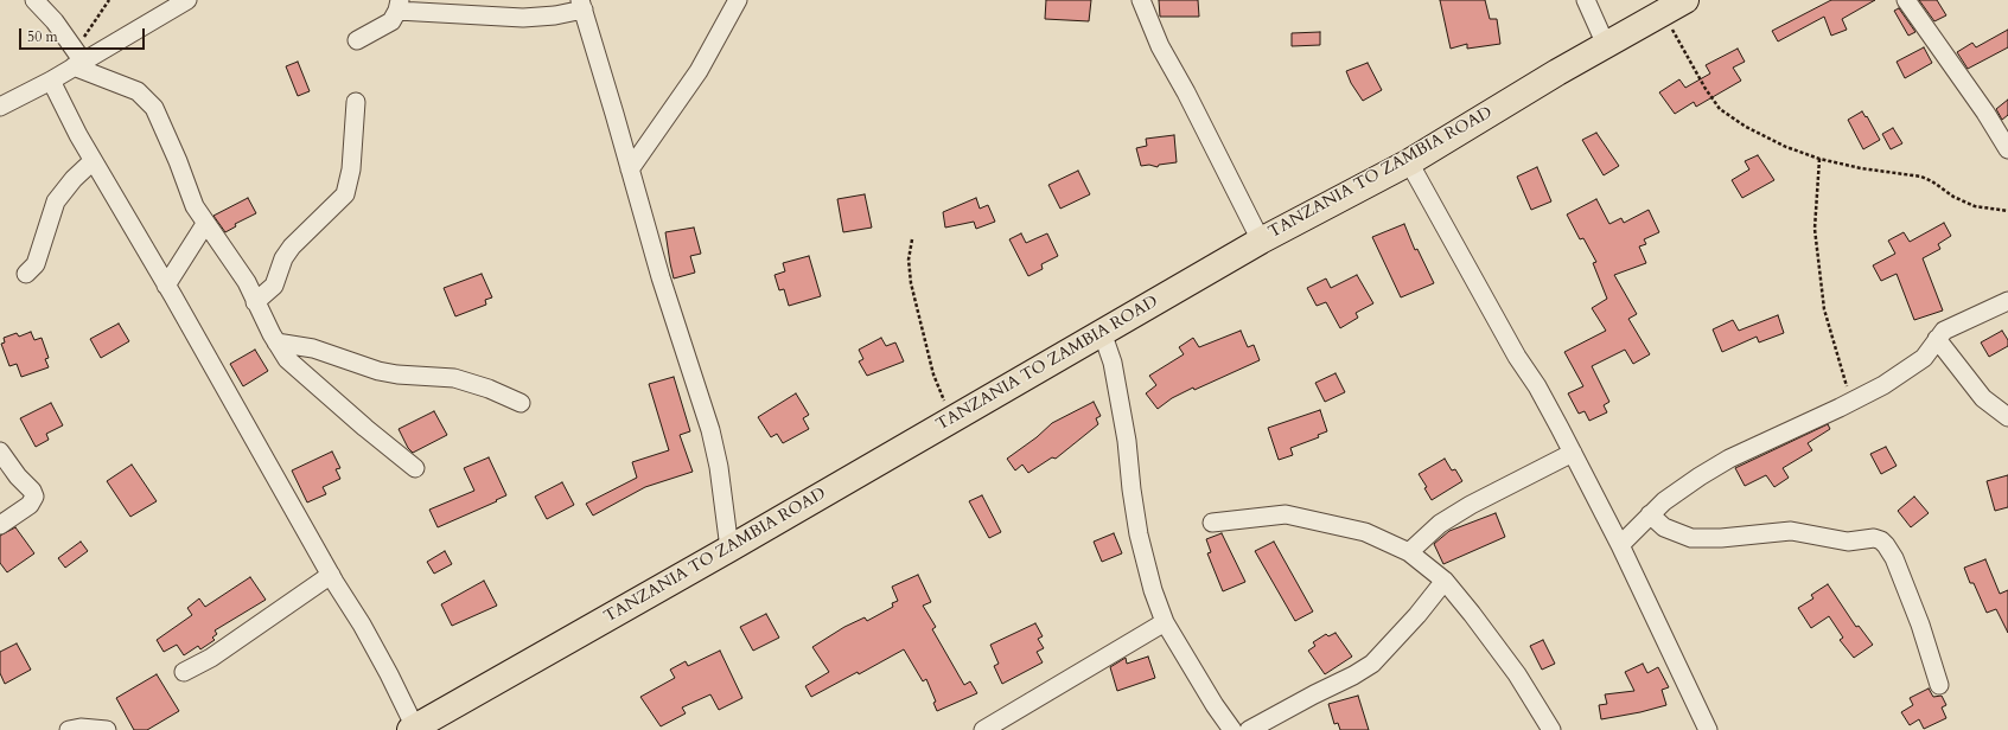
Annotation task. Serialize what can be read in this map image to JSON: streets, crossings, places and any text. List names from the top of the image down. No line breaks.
{"streets":{"highway":["TANZANIA TO ZAMBIA ROAD"]},"scale_bar":"50 m"}
